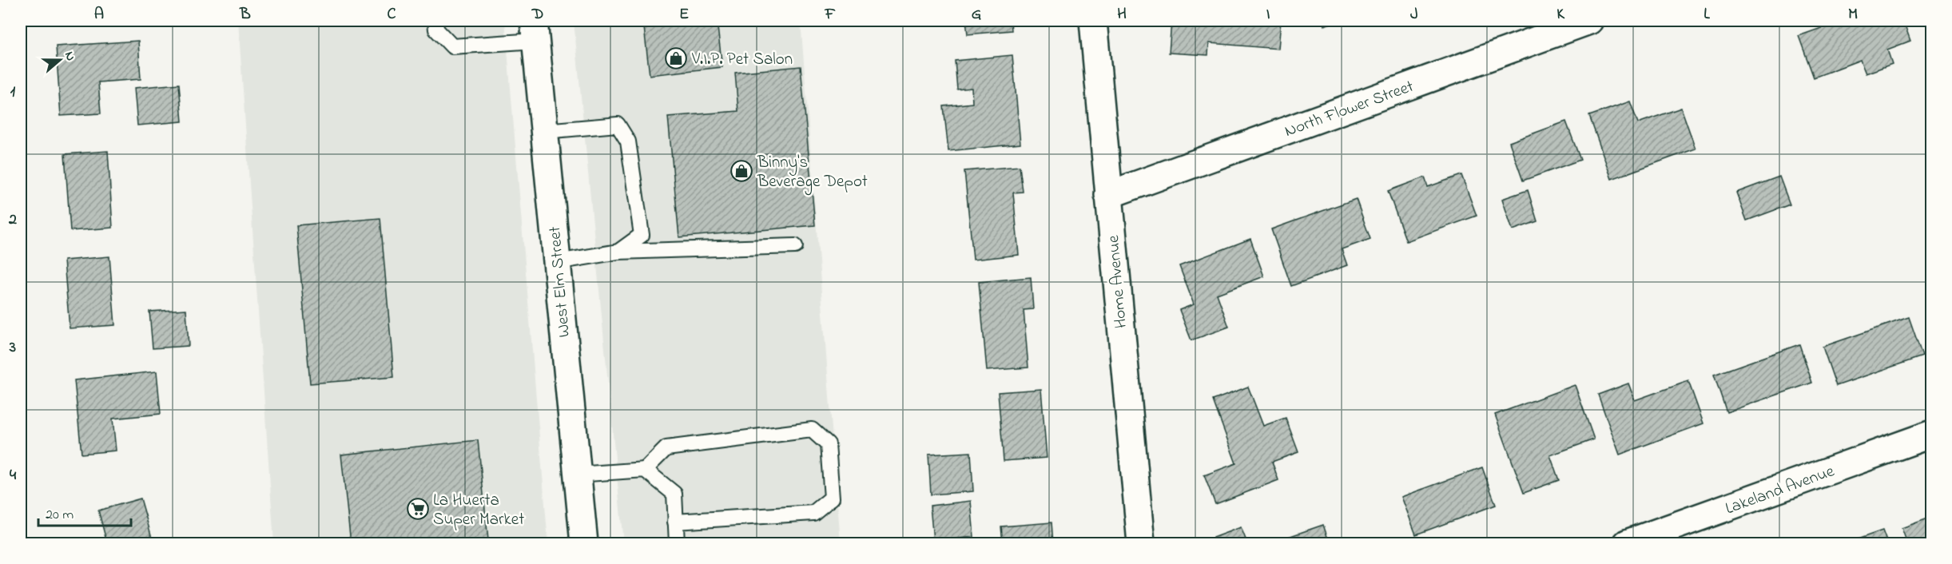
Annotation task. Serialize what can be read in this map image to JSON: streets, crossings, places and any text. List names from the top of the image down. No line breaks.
{"streets":{"street":["North Flower Street","West Elm Street","Home Avenue","Lakeland Avenue"]},"crossings":[["North Flower Street","Home Avenue"]],"places":{"shop":["V.I.P. Pet Salon","Binny's Beverage Depot"],"supermarket":["La Huerta Super Market"]},"scale_bar":"20 m","north":"right","grid":{"columns":["A","B","C","D","E","F","G","H","I","J","K","L","M"],"rows":["1","2","3","4"]}}
